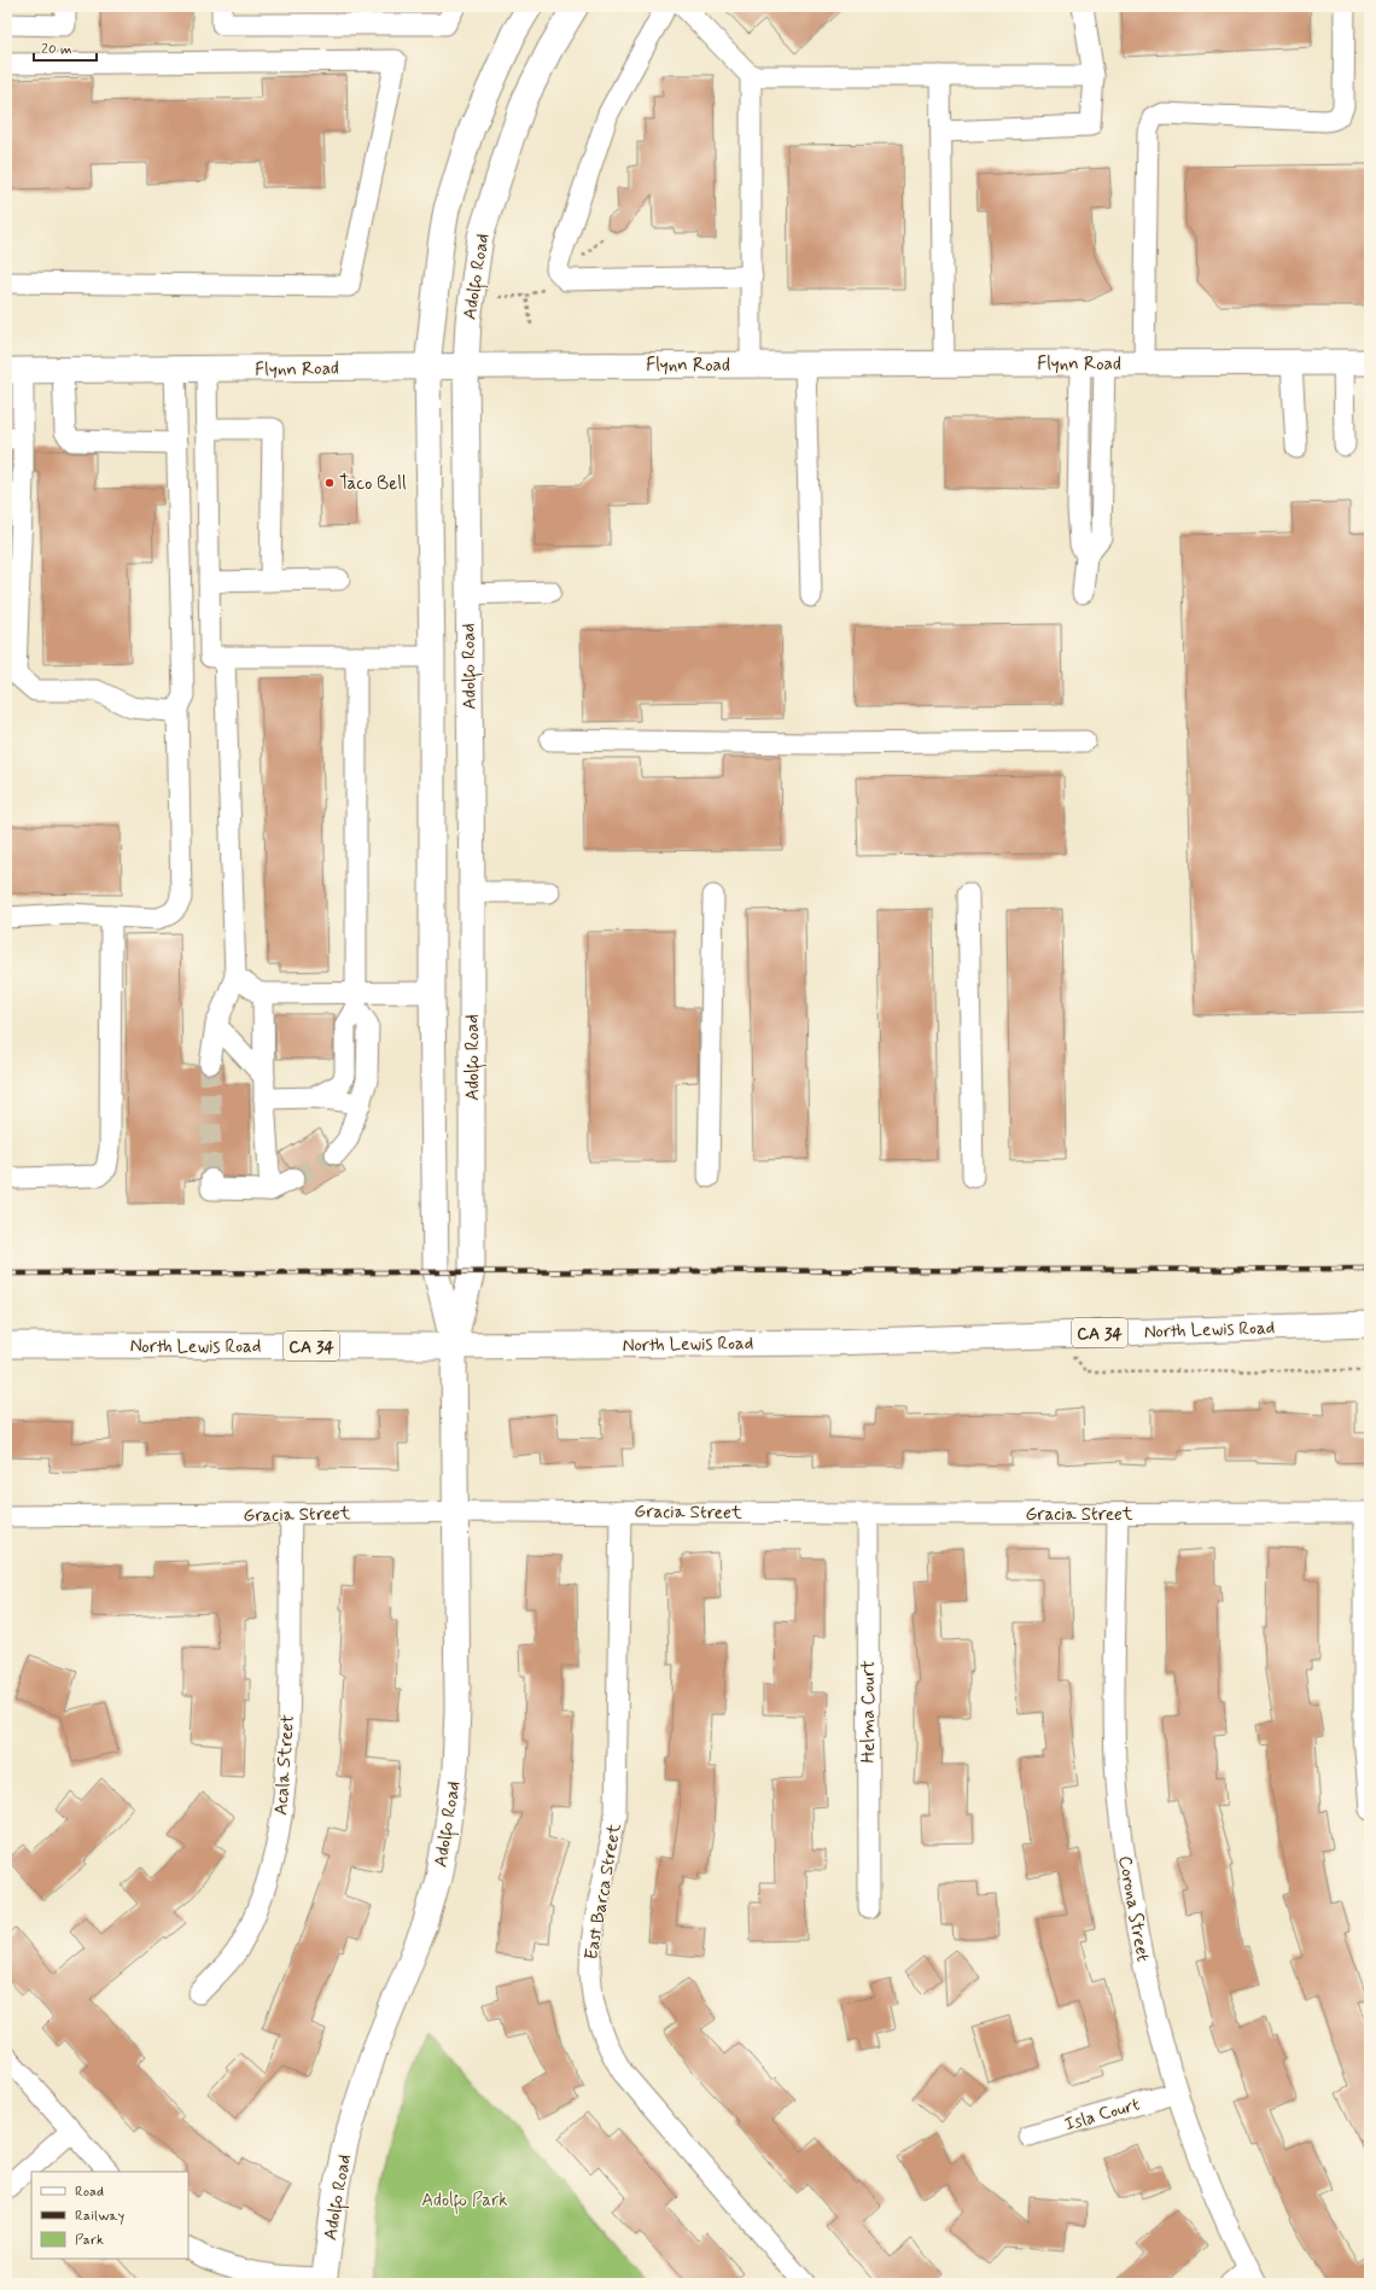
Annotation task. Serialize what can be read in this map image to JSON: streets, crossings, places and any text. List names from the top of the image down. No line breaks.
{"streets":{"main road":["Adolfo Road","Flynn Road","North Lewis Road","CA 34"],"street":["Gracia Street","Helma Court","Acala Street","East Barca Street","Corona Street","Isla Court"]},"crossings":[["Adolfo Road","Flynn Road"],["Adolfo Road","North Lewis Road"],["Adolfo Road","Gracia Street"],["Gracia Street","Helma Court"],["Gracia Street","Acala Street"],["Gracia Street","East Barca Street"],["Gracia Street","Corona Street"],["Corona Street","Isla Court"]],"parks":["Adolfo Park"],"places":["Taco Bell"],"legend":["Road","Railway","Park"],"scale_bar":"20 m"}
